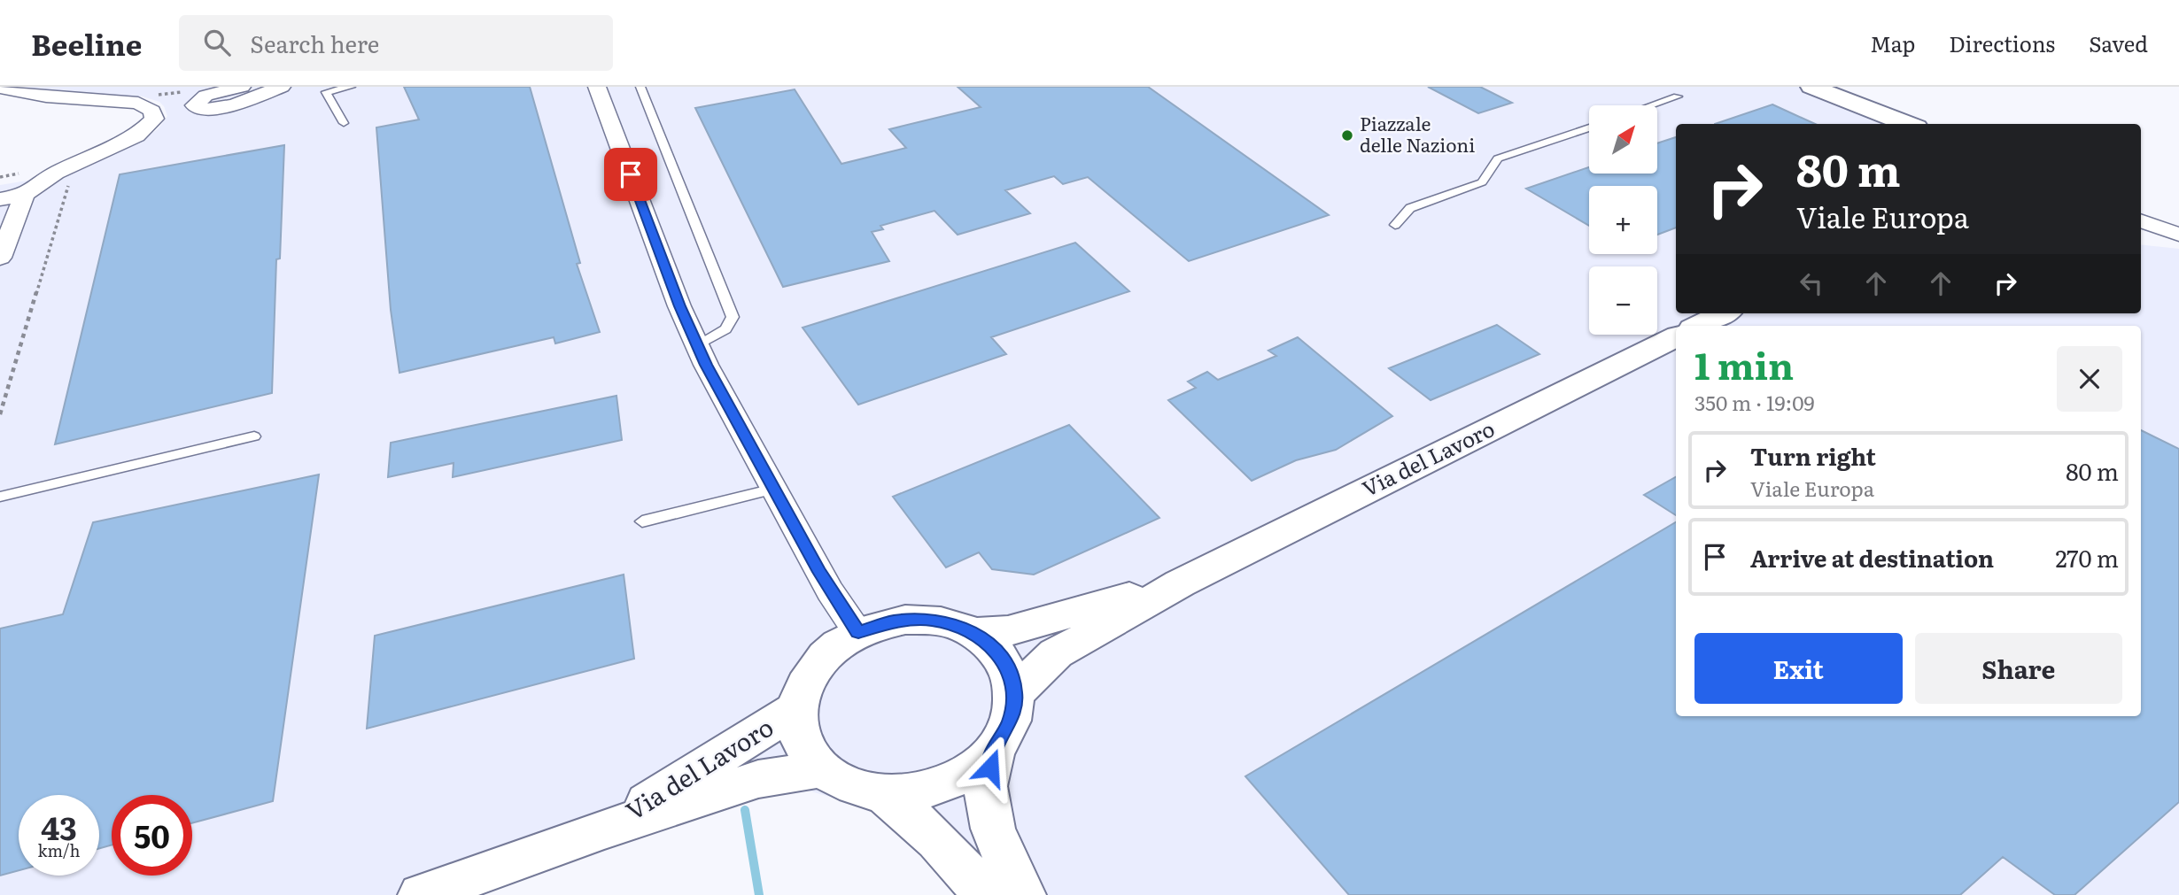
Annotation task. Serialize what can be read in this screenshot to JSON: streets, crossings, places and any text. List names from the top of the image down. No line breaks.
{"streets":{"main road":["Via del Lavoro"]},"places":["Piazzale delle Nazioni"],"north":"top right","page":{"header":"Beeline","search":"Search here","nav":["Map","Directions","Saved"],"map_buttons":["+","−"],"turn":["80 m","Viale Europa"],"heading":["1 min","350 m · 19:09"],"list":[{"name":"Turn right","note":"Viale Europa","value":"80 m"},{"name":"Arrive at destination","value":"270 m"}],"buttons":["Exit","Share"],"speed":"43 km/h","limit":"50"}}
